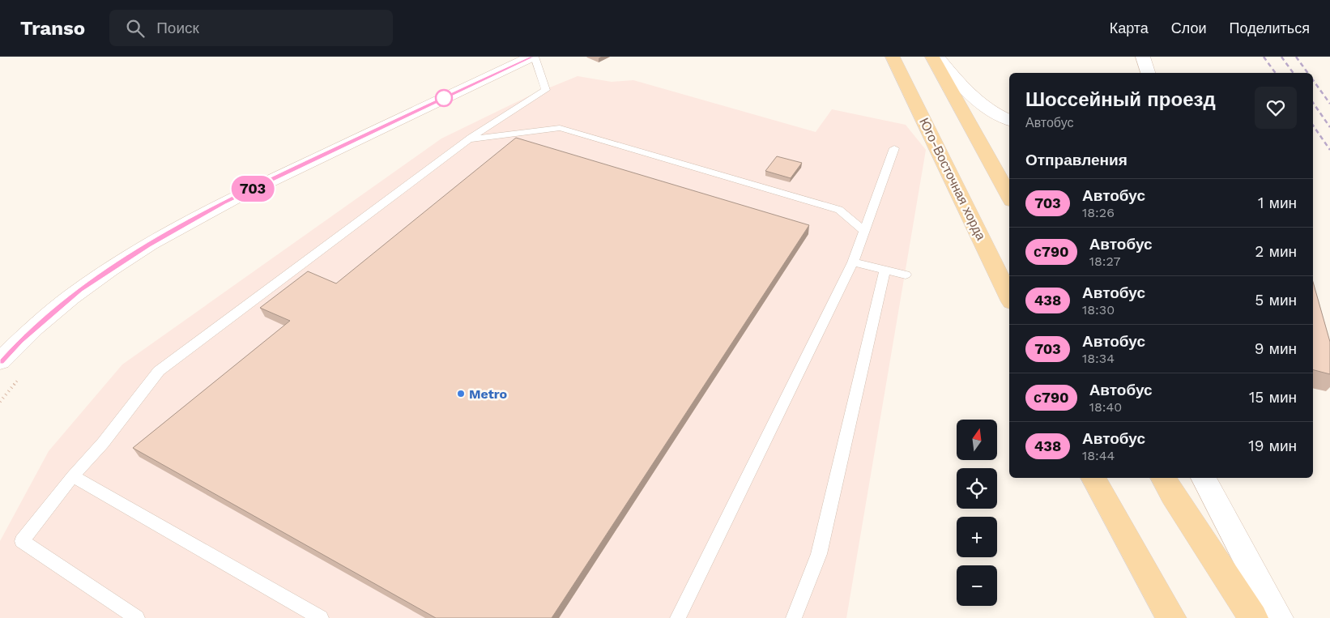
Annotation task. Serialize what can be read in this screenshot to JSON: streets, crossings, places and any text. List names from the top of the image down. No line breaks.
{"streets":{"main road":["Юго-Восточная хорда"]},"places":["Metro"],"lines":["bus line 703"],"north":"top","page":{"header":"Transo","search":"Поиск","nav":["Карта","Слои","Поделиться"],"on_map":"703","heading":[["Шоссейный проезд","Автобус"],"Отправления"],"list":[{"mark":"703","name":"Автобус","note":"18:26","value":"1 мин"},{"mark":"с790","name":"Автобус","note":"18:27","value":"2 мин"},{"mark":"438","name":"Автобус","note":"18:30","value":"5 мин"},{"mark":"703","name":"Автобус","note":"18:34","value":"9 мин"},{"mark":"с790","name":"Автобус","note":"18:40","value":"15 мин"},{"mark":"438","name":"Автобус","note":"18:44","value":"19 мин"}],"map_buttons":["+","−"]}}
